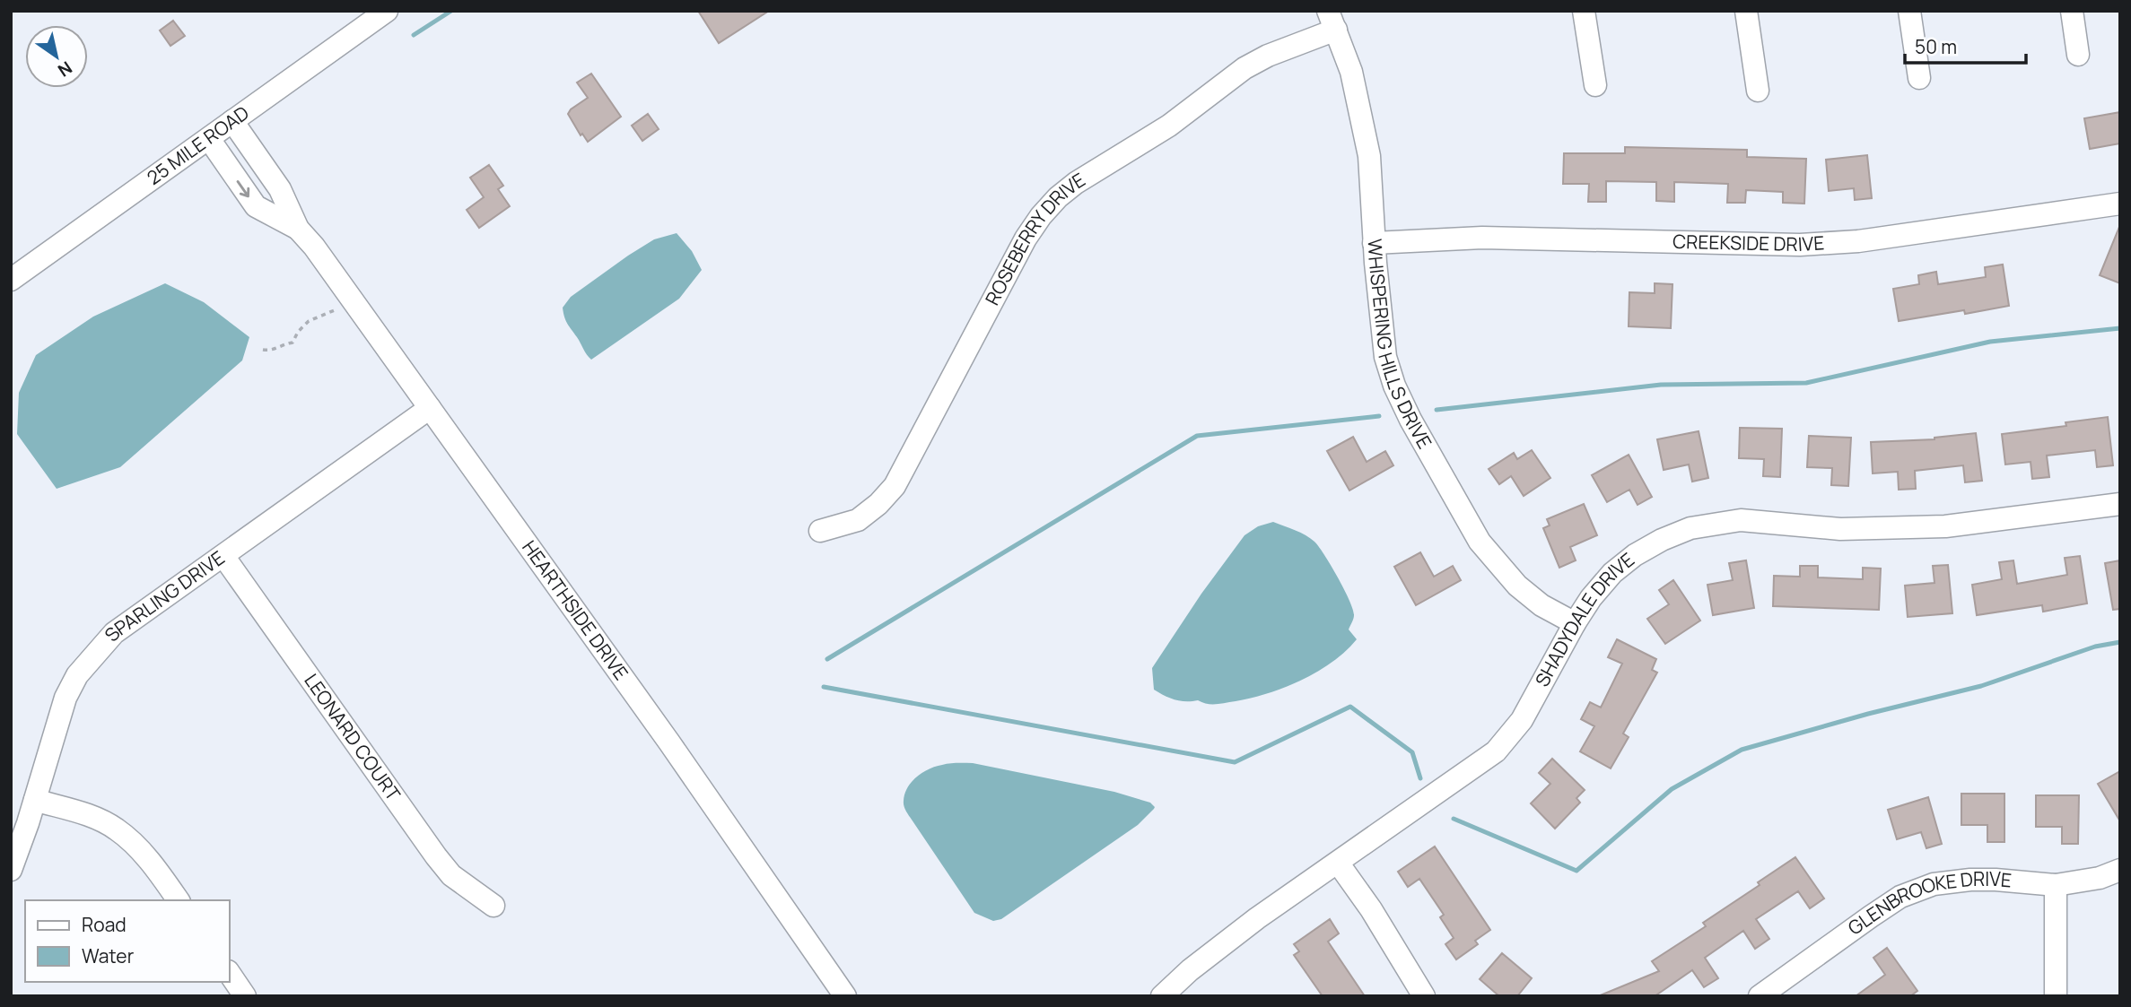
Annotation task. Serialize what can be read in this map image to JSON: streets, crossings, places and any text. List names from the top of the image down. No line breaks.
{"streets":{"street":["25 MILE ROAD","CREEKSIDE DRIVE","ROSEBERRY DRIVE","WHISPERING HILLS DRIVE","SPARLING DRIVE","HEARTHSIDE DRIVE","SHADYDALE DRIVE","LEONARD COURT","GLENBROOKE DRIVE"]},"crossings":[["25 MILE ROAD","HEARTHSIDE DRIVE"],["CREEKSIDE DRIVE","WHISPERING HILLS DRIVE"],["ROSEBERRY DRIVE","WHISPERING HILLS DRIVE"],["WHISPERING HILLS DRIVE","SHADYDALE DRIVE"],["SPARLING DRIVE","HEARTHSIDE DRIVE"],["SPARLING DRIVE","LEONARD COURT"]],"legend":["Road","Water"],"scale_bar":"50 m","north":"bottom right"}
